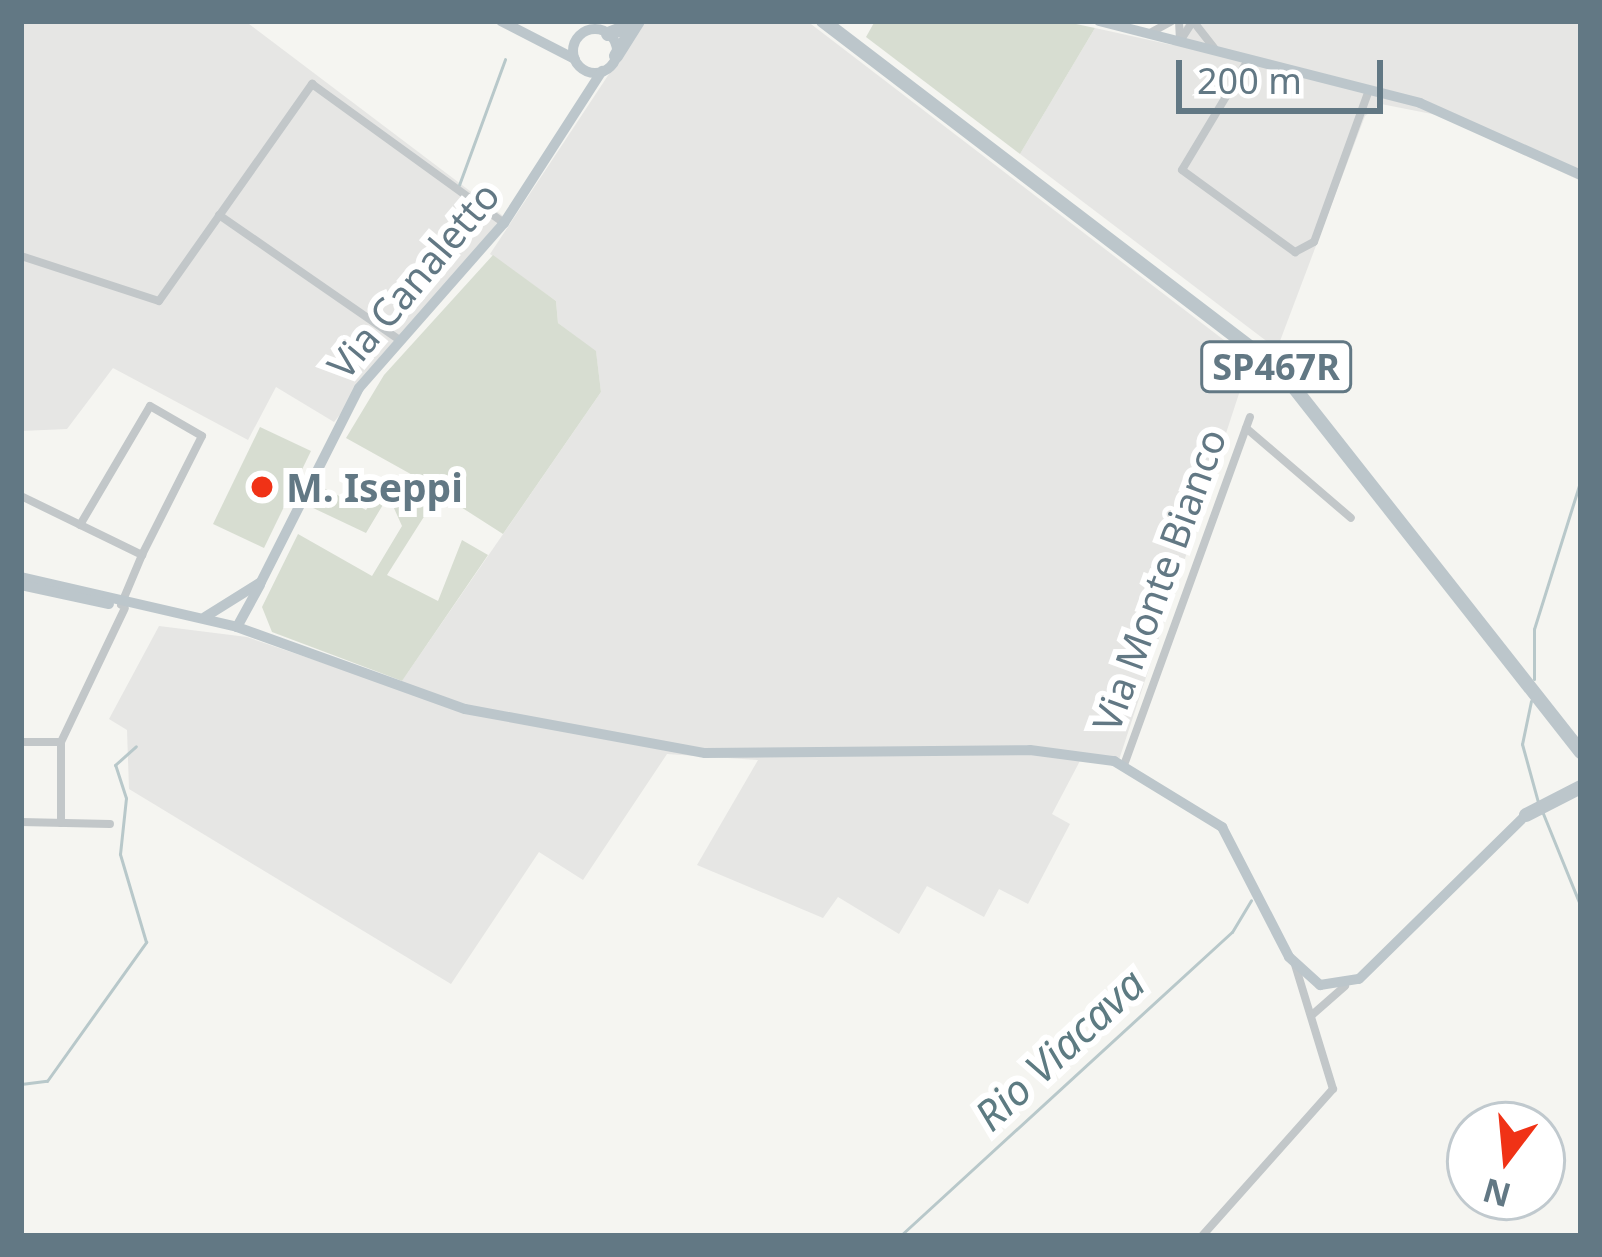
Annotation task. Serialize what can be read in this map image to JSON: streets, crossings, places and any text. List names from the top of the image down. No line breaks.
{"streets":{"highway":["SP467R"],"street":["Via Canaletto","Via Monte Bianco"]},"water":["Rio Viacava"],"places":["M. Iseppi"],"scale_bar":"200 m","north":"bottom"}
